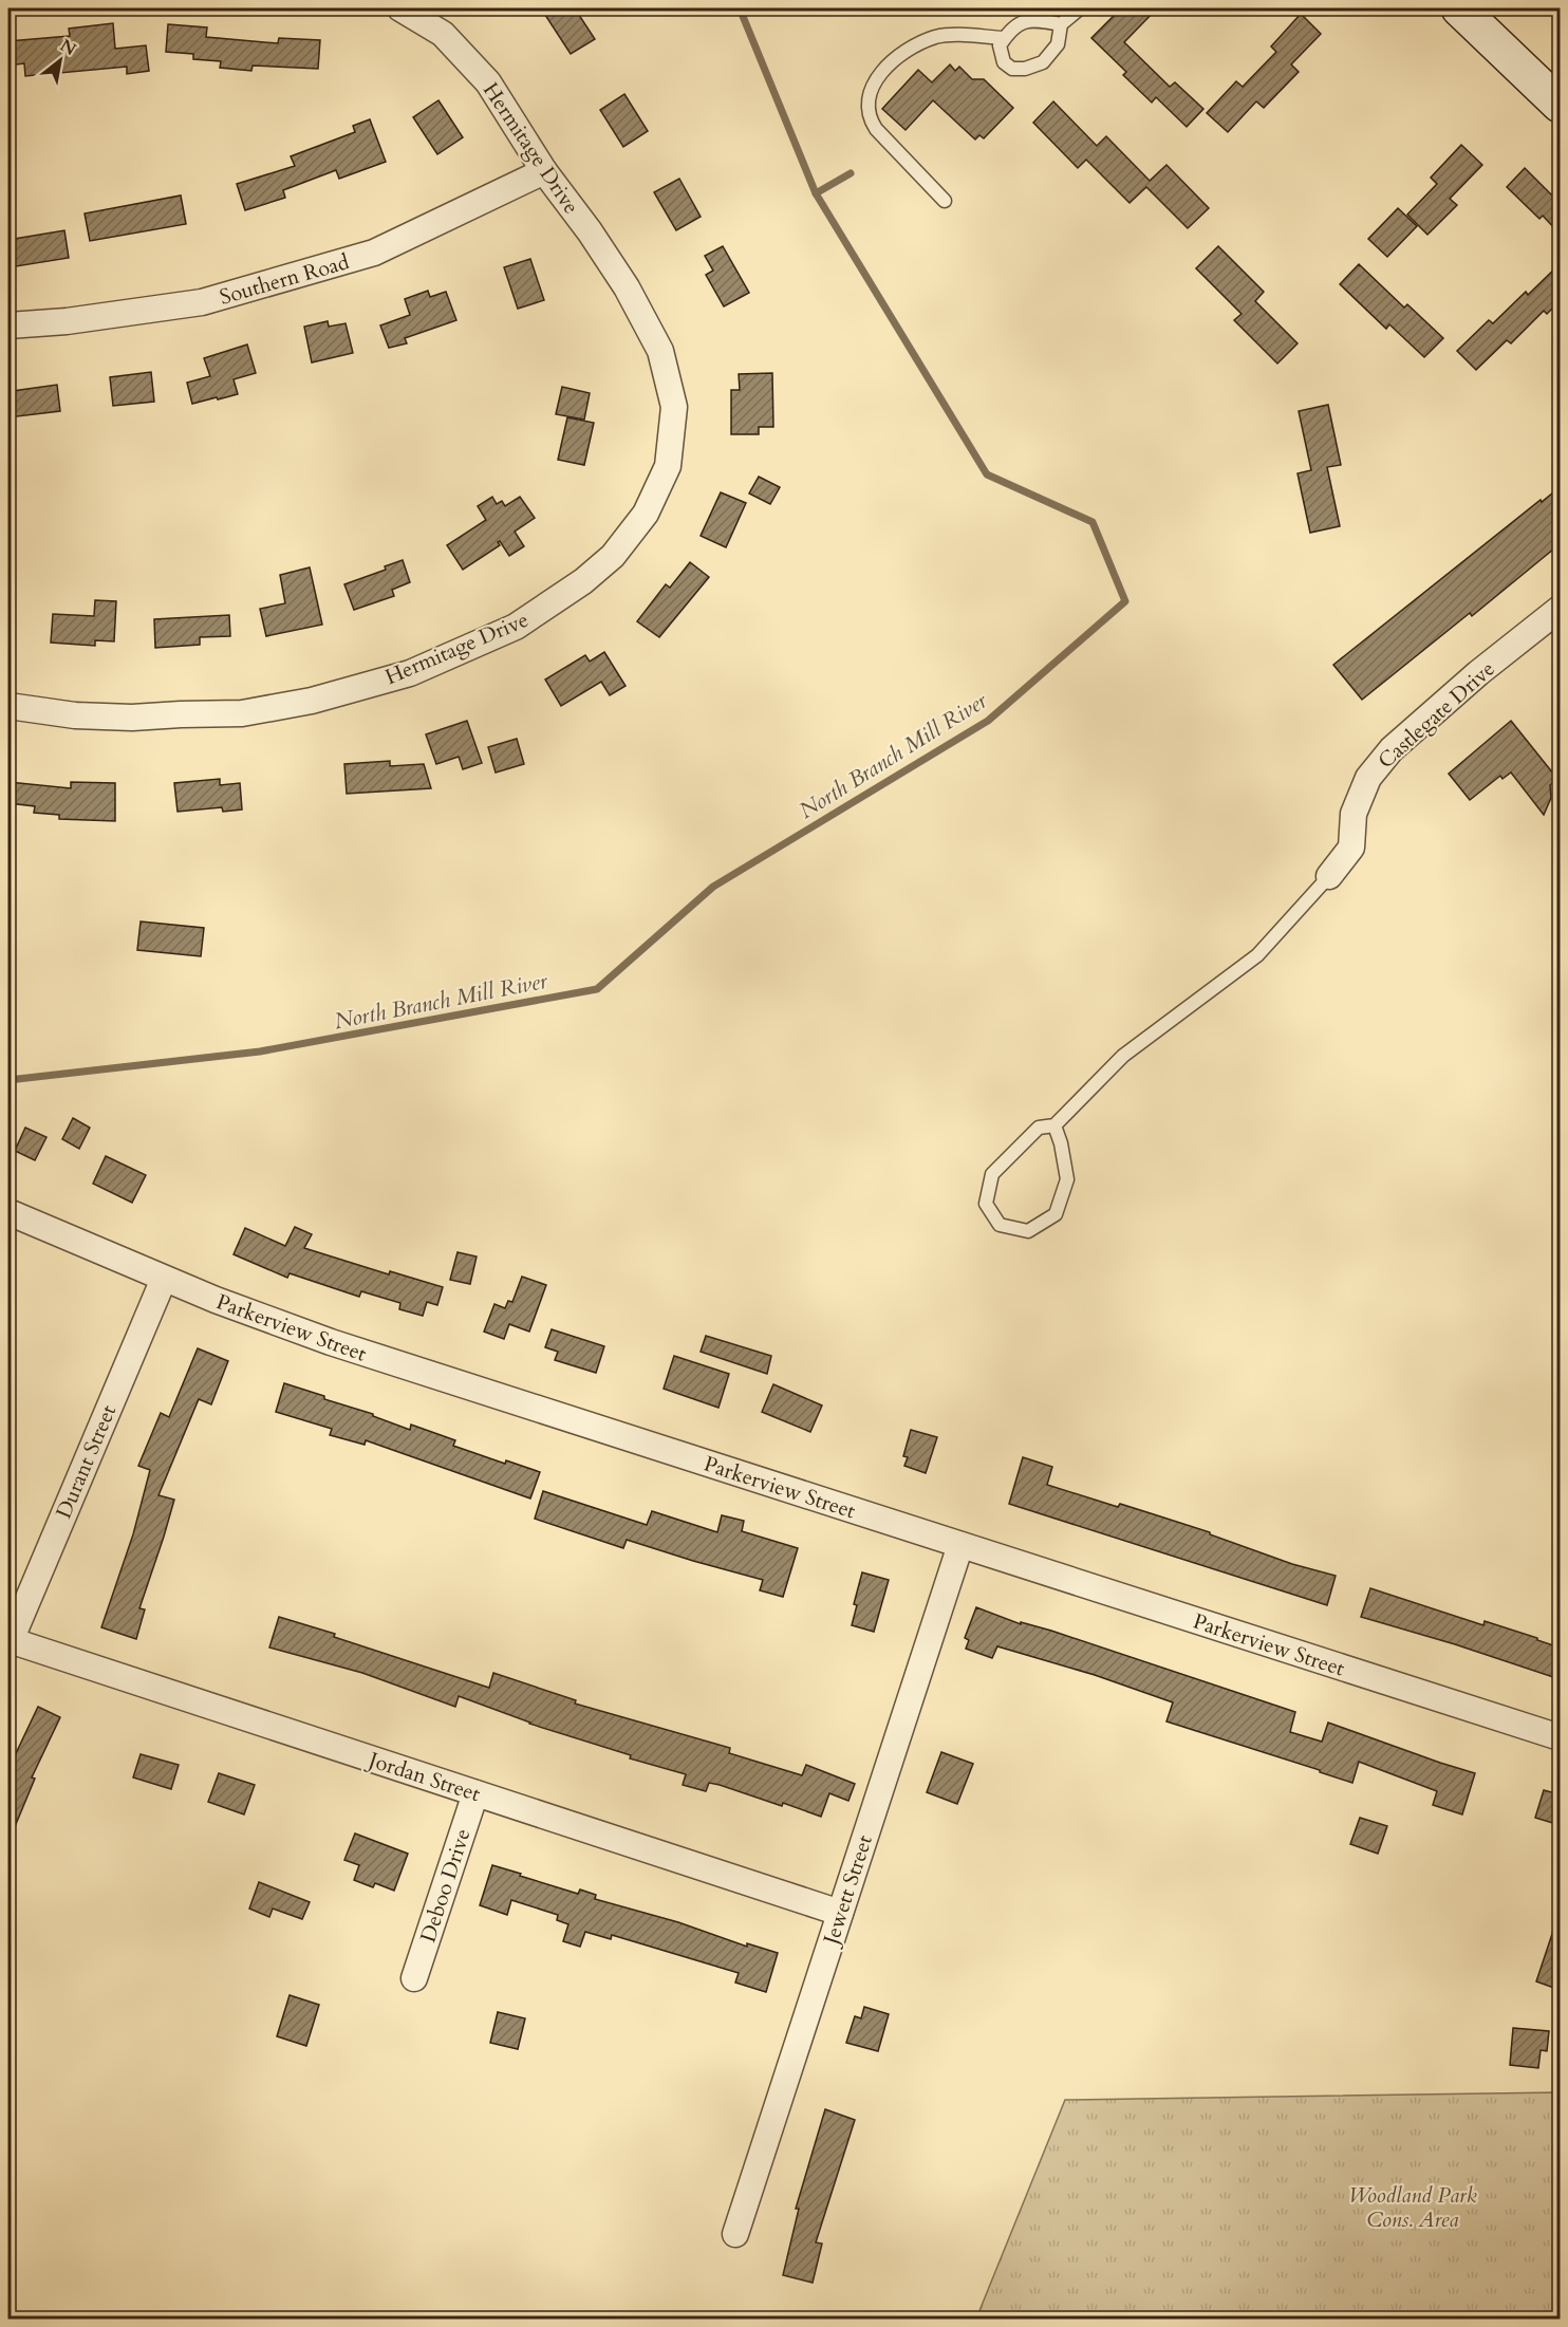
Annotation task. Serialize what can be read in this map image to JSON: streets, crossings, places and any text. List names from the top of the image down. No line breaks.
{"streets":{"street":["Hermitage Drive","Southern Road","Castlegate Drive","Parkerview Street","Durant Street","Jordan Street","Deboo Drive","Jewett Street"]},"crossings":[["Hermitage Drive","Southern Road"],["Parkerview Street","Durant Street"],["Parkerview Street","Jewett Street"],["Durant Street","Jordan Street"],["Jordan Street","Deboo Drive"],["Jordan Street","Jewett Street"]],"water":["North Branch Mill River"],"parks":["Woodland Park Cons. Area"],"north":"top right"}
